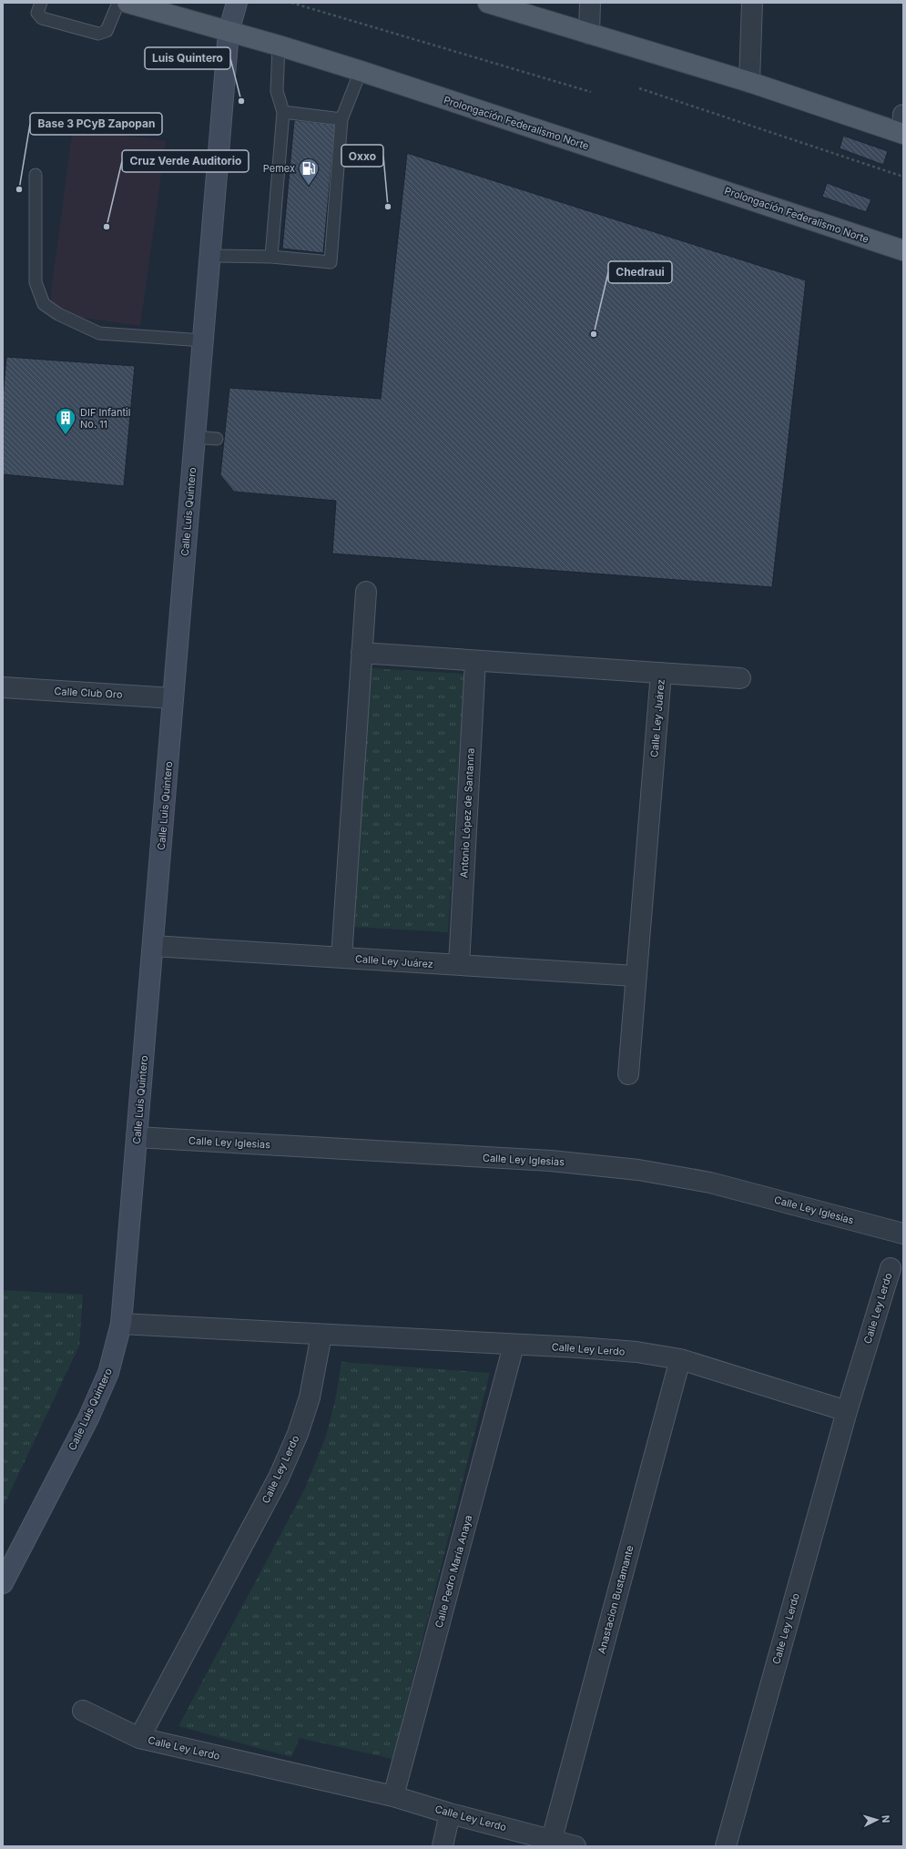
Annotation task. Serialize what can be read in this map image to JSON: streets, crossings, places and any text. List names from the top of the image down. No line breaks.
{"streets":{"main road":["Prolongación Federalismo Norte"],"street":["Calle Luis Quintero","Calle Club Oro","Calle Ley Juárez","Antonio López de Santanna","Calle Ley Iglesias","Calle Ley Lerdo","Calle Pedro María Anaya","Anastacion Bustamante"]},"crossings":[["Prolongación Federalismo Norte","Calle Luis Quintero"],["Calle Luis Quintero","Calle Club Oro"],["Calle Luis Quintero","Calle Ley Juárez"],["Calle Luis Quintero","Calle Ley Iglesias"],["Calle Luis Quintero","Calle Ley Lerdo"],["Calle Ley Juárez","Antonio López de Santanna"],["Calle Ley Lerdo","Calle Pedro María Anaya"],["Calle Ley Lerdo","Anastacion Bustamante"]],"places":{"other":["Luis Quintero","Base 3 PCyB Zapopan","Oxxo","Cruz Verde Auditorio","Chedraui"],"fuel station":["Pemex"],"building":["DIF Infantil No. 11"]},"north":"right"}
